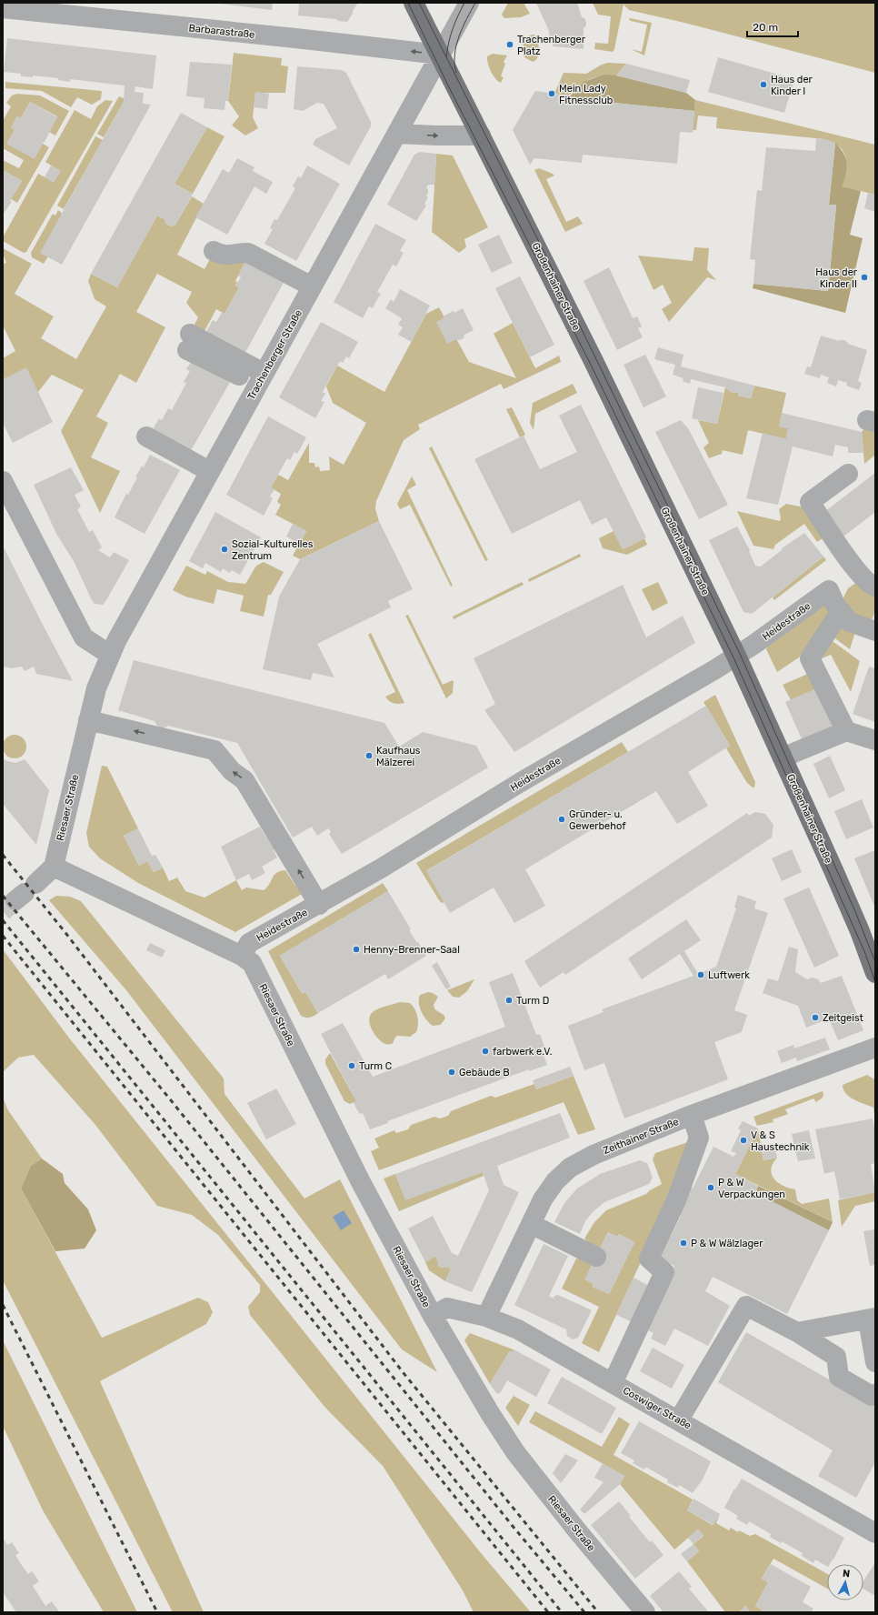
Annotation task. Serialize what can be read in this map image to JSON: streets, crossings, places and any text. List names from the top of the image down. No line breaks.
{"streets":{"main road":["Großenhainer Straße"],"street":["Barbarastraße","Trachenberger Straße","Heidestraße","Riesaer Straße","Zeithainer Straße","Coswiger Straße"]},"crossings":[["Barbarastraße","Trachenberger Straße"],["Großenhainer Straße","Heidestraße"],["Trachenberger Straße","Riesaer Straße"],["Heidestraße","Riesaer Straße"],["Riesaer Straße","Coswiger Straße"],["Zeithainer Straße","Coswiger Straße"]],"one_way":["Barbarastraße"],"places":["Trachenberger Platz","Haus der Kinder I","Mein Lady Fitnessclub","Haus der Kinder II","Sozial-Kulturelles Zentrum","Kaufhaus Mälzerei","Gründer- u. Gewerbehof","Henny-Brenner-Saal","Luftwerk","Turm D","Zeitgeist","farbwerk e.V.","Turm C","Gebäude B","V & S Haustechnik","P & W Verpackungen","P & W Wälzlager"],"scale_bar":"20 m","north":"top"}
